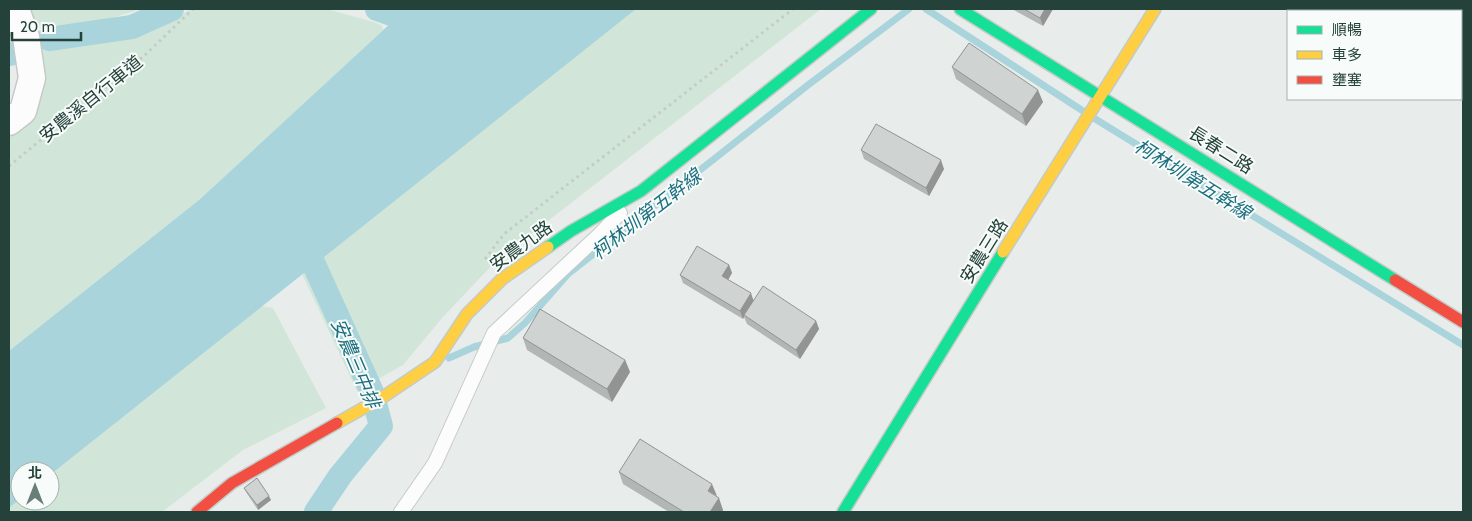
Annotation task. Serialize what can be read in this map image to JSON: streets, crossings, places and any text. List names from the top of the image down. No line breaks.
{"streets":{"street":["長春二路","安農九路","安農三路"],"path":["安農溪自行車道"]},"crossings":[["長春二路","安農三路"]],"water":["柯林圳第五幹線","安農三中排"],"legend":["順暢","車多","壅塞"],"scale_bar":"20 m","north":"top"}
